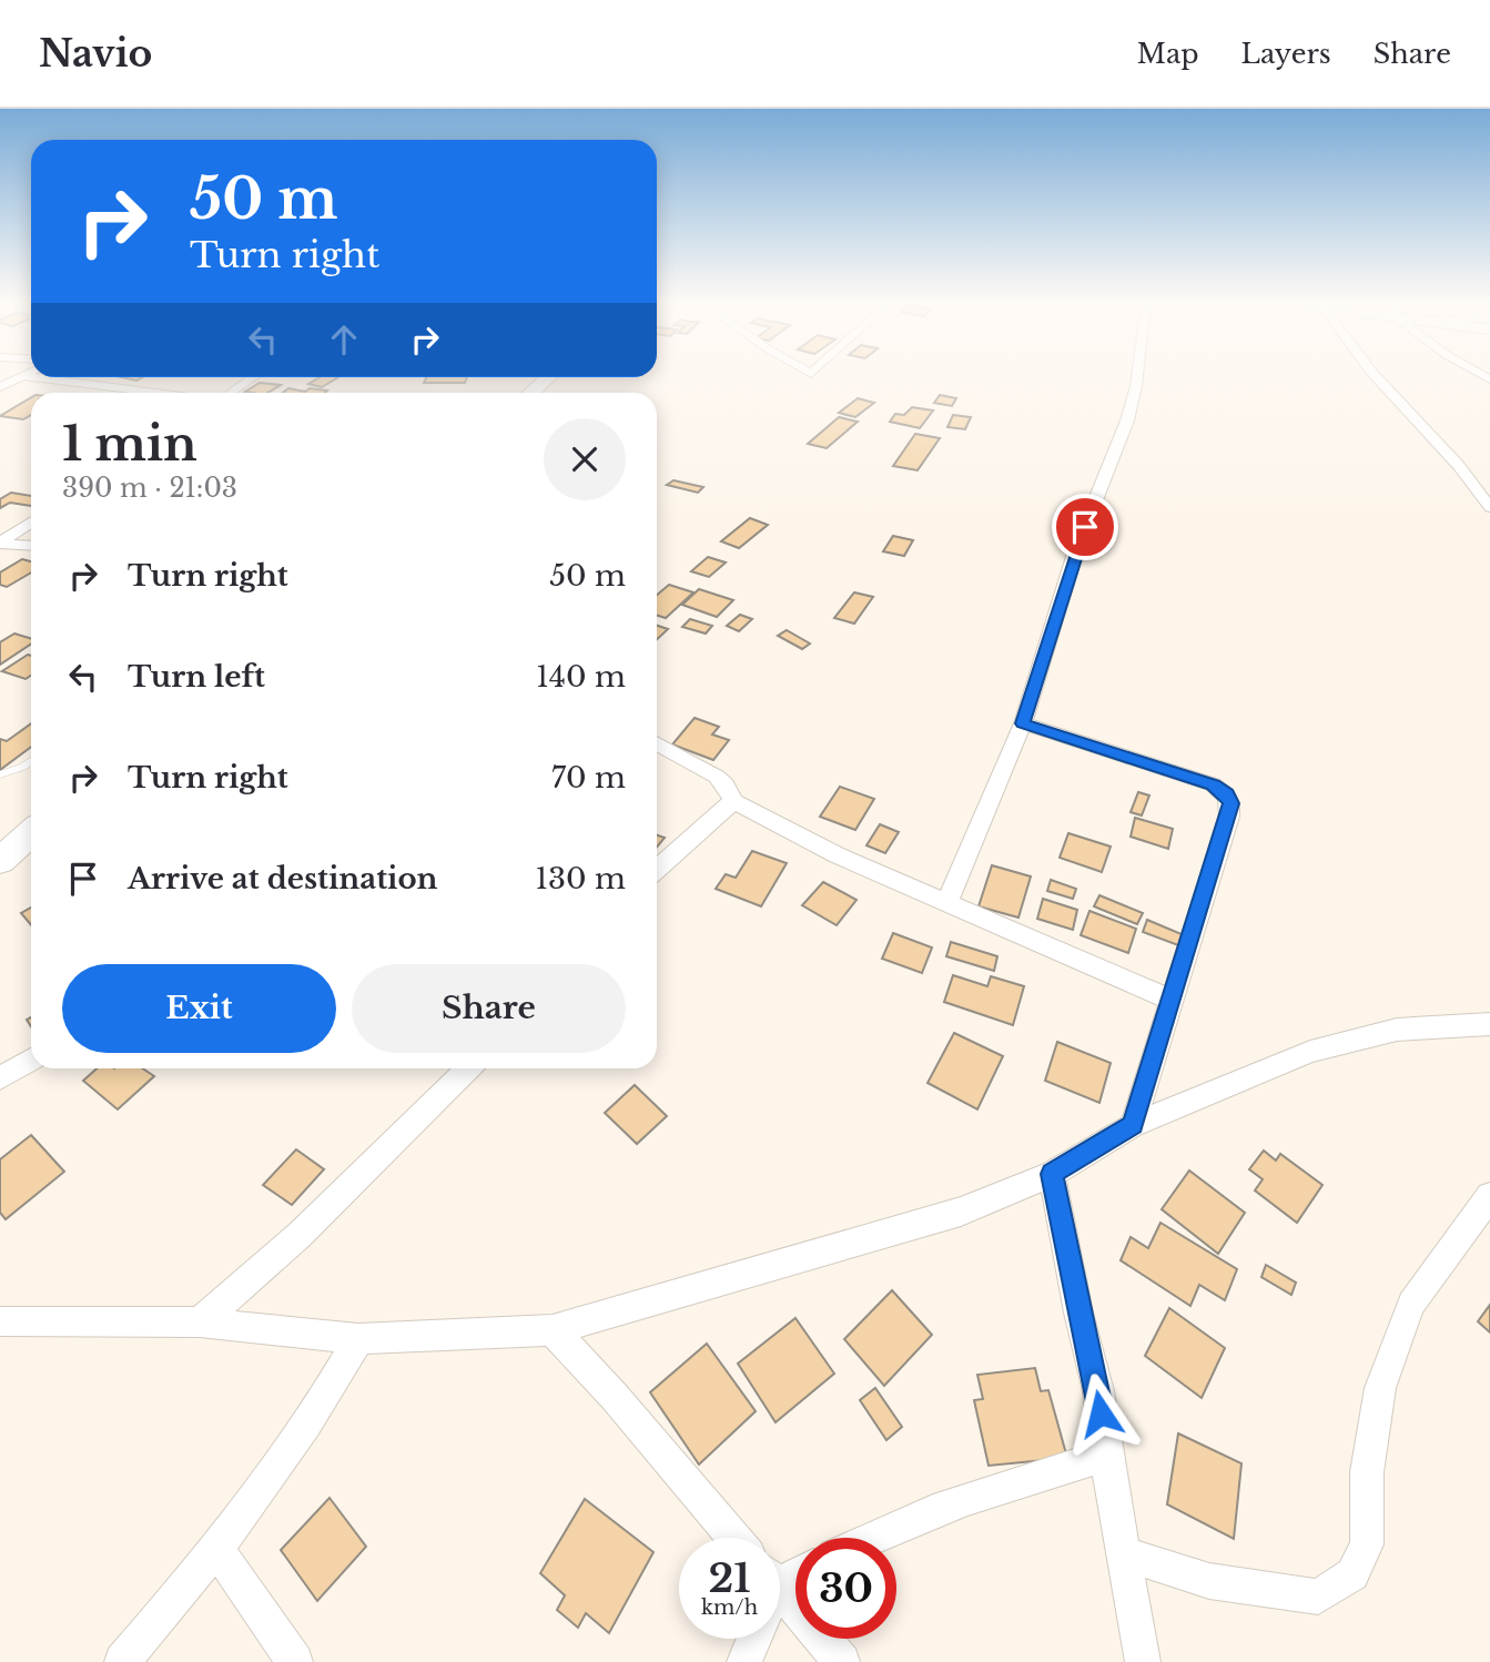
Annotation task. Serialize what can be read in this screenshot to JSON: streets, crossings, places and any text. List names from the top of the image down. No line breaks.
{"page":{"header":"Navio","nav":["Map","Layers","Share"],"turn":["50 m","Turn right"],"heading":["1 min","390 m · 21:03"],"list":[{"name":"Turn right","value":"50 m"},{"name":"Turn left","value":"140 m"},{"name":"Turn right","value":"70 m"},{"name":"Arrive at destination","value":"130 m"}],"buttons":["Exit","Share"],"speed":"21 km/h","limit":"30"}}
